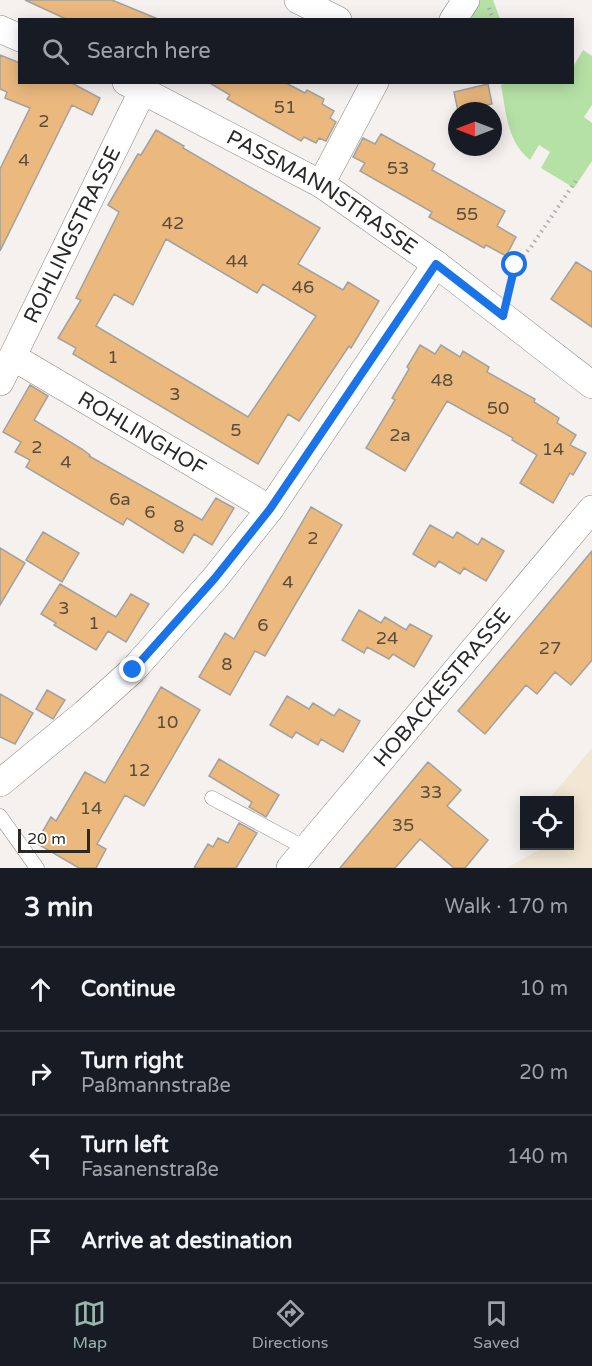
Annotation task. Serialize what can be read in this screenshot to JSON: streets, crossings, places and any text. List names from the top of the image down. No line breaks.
{"streets":{"street":["PASSMANNSTRASSE","ROHLINGSTRASSE","ROHLINGHOF","HOBACKESTRASSE"]},"crossings":[["PASSMANNSTRASSE","ROHLINGSTRASSE"],["ROHLINGSTRASSE","ROHLINGHOF"]],"house_numbers":["51","2","4","53","55","42","44","46","1","48","3","50","5","2a","2","14","4","6a","6","8","2","4","3","1","6","24","27","8","10","12","33","14","35"],"scale_bar":"20 m","north":"left","page":{"search":"Search here","scale":"20 m","heading":["3 min","Walk · 170 m"],"list":[["Continue","10 m"],["Turn right","Paßmannstraße","20 m"],["Turn left","Fasanenstraße","140 m"],"Arrive at destination"],"nav":["Map","Directions","Saved"]}}
